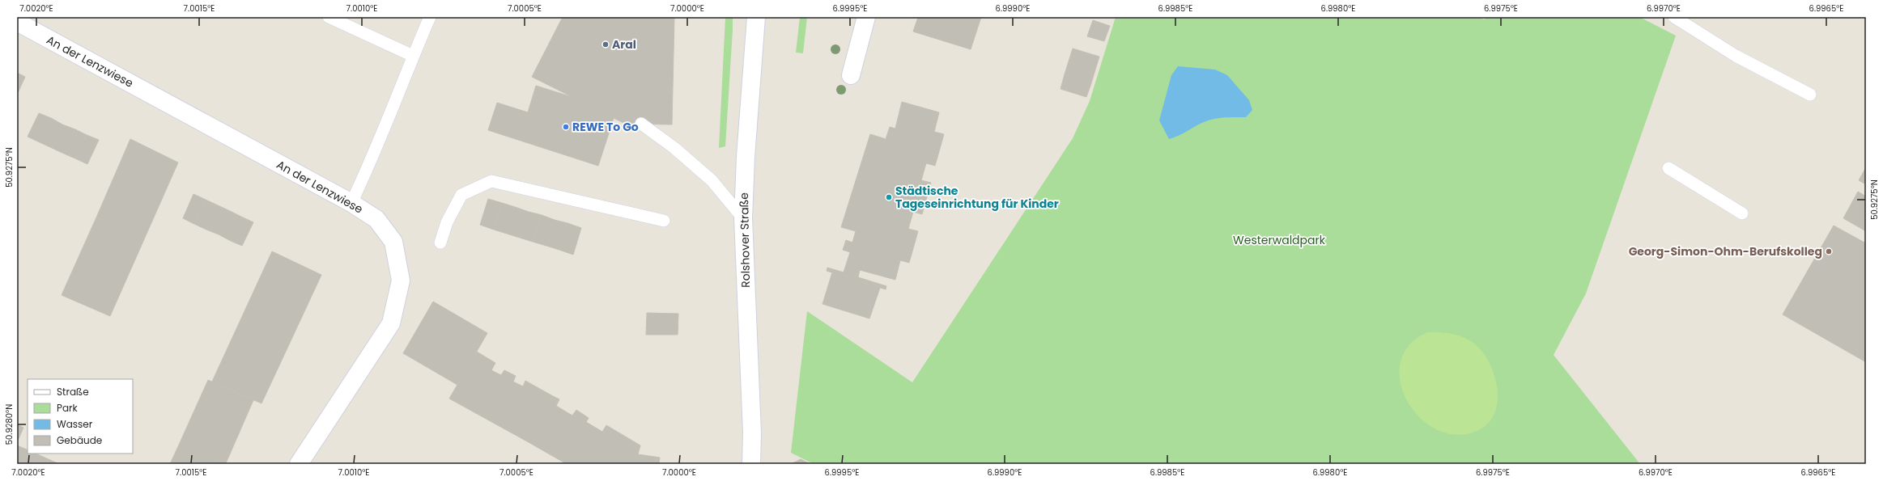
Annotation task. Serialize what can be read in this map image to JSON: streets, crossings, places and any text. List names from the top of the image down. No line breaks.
{"streets":{"street":["An der Lenzwiese","Rolshover Straße"]},"parks":["Westerwaldpark"],"places":["Aral","REWE To Go","Städtische Tageseinrichtung für Kinder","Georg-Simon-Ohm-Berufskolleg"],"legend":["Straße","Park","Wasser","Gebäude"],"coordinates":["7.0020°E","7.0015°E","7.0010°E","7.0005°E","7.0000°E","6.9995°E","6.9990°E","6.9985°E","6.9980°E","6.9975°E","6.9970°E","6.9965°E","50.9275°N","50.9280°N"]}
